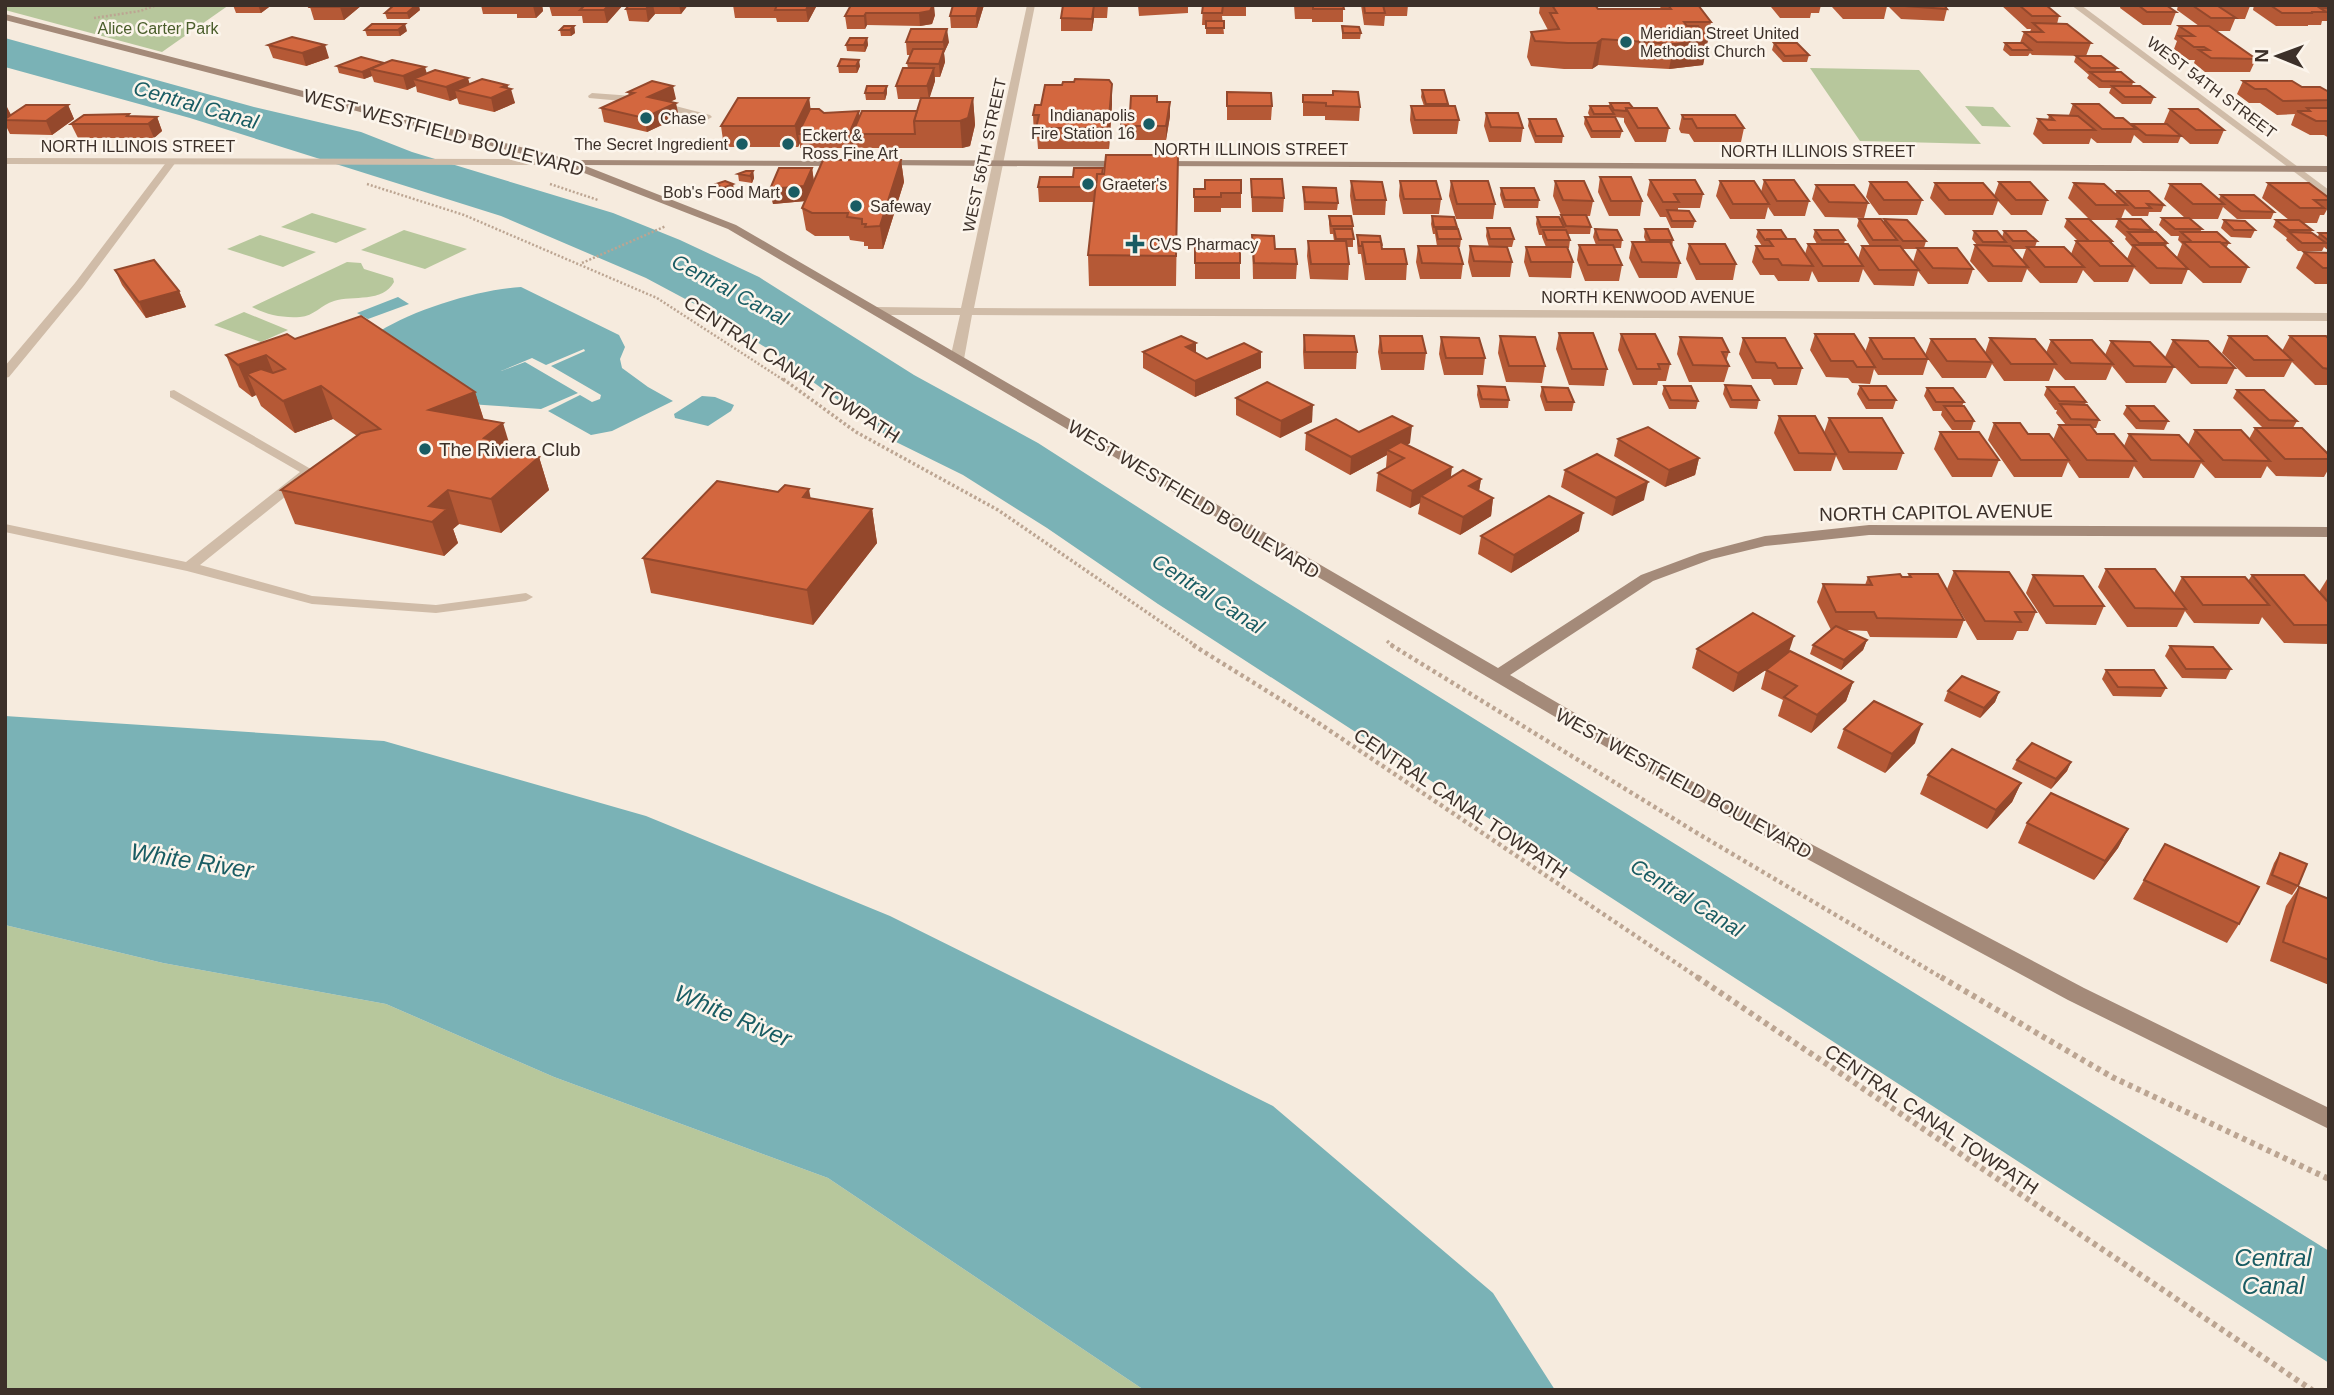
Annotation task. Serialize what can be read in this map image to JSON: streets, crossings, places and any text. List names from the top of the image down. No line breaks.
{"streets":{"main road":["WEST WESTFIELD BOULEVARD","NORTH ILLINOIS STREET","NORTH CAPITOL AVENUE"],"street":["WEST 54TH STREET","WEST 56TH STREET","NORTH KENWOOD AVENUE"],"path":["CENTRAL CANAL TOWPATH"]},"crossings":[["WEST 54TH STREET","NORTH ILLINOIS STREET"],["WEST WESTFIELD BOULEVARD","NORTH ILLINOIS STREET"],["WEST WESTFIELD BOULEVARD","NORTH KENWOOD AVENUE"],["WEST WESTFIELD BOULEVARD","NORTH CAPITOL AVENUE"],["NORTH ILLINOIS STREET","WEST 56TH STREET"],["WEST 56TH STREET","NORTH KENWOOD AVENUE"]],"water":["Central Canal","White River"],"parks":["Alice Carter Park"],"places":{"other":["Meridian Street United Methodist Church","Chase","Indianapolis Fire Station 16","The Secret Ingredient","Eckert & Ross Fine Art","Graeter's","Bob's Food Mart","Safeway","The Riviera Club"],"health":["CVS Pharmacy"]},"north":"left"}
